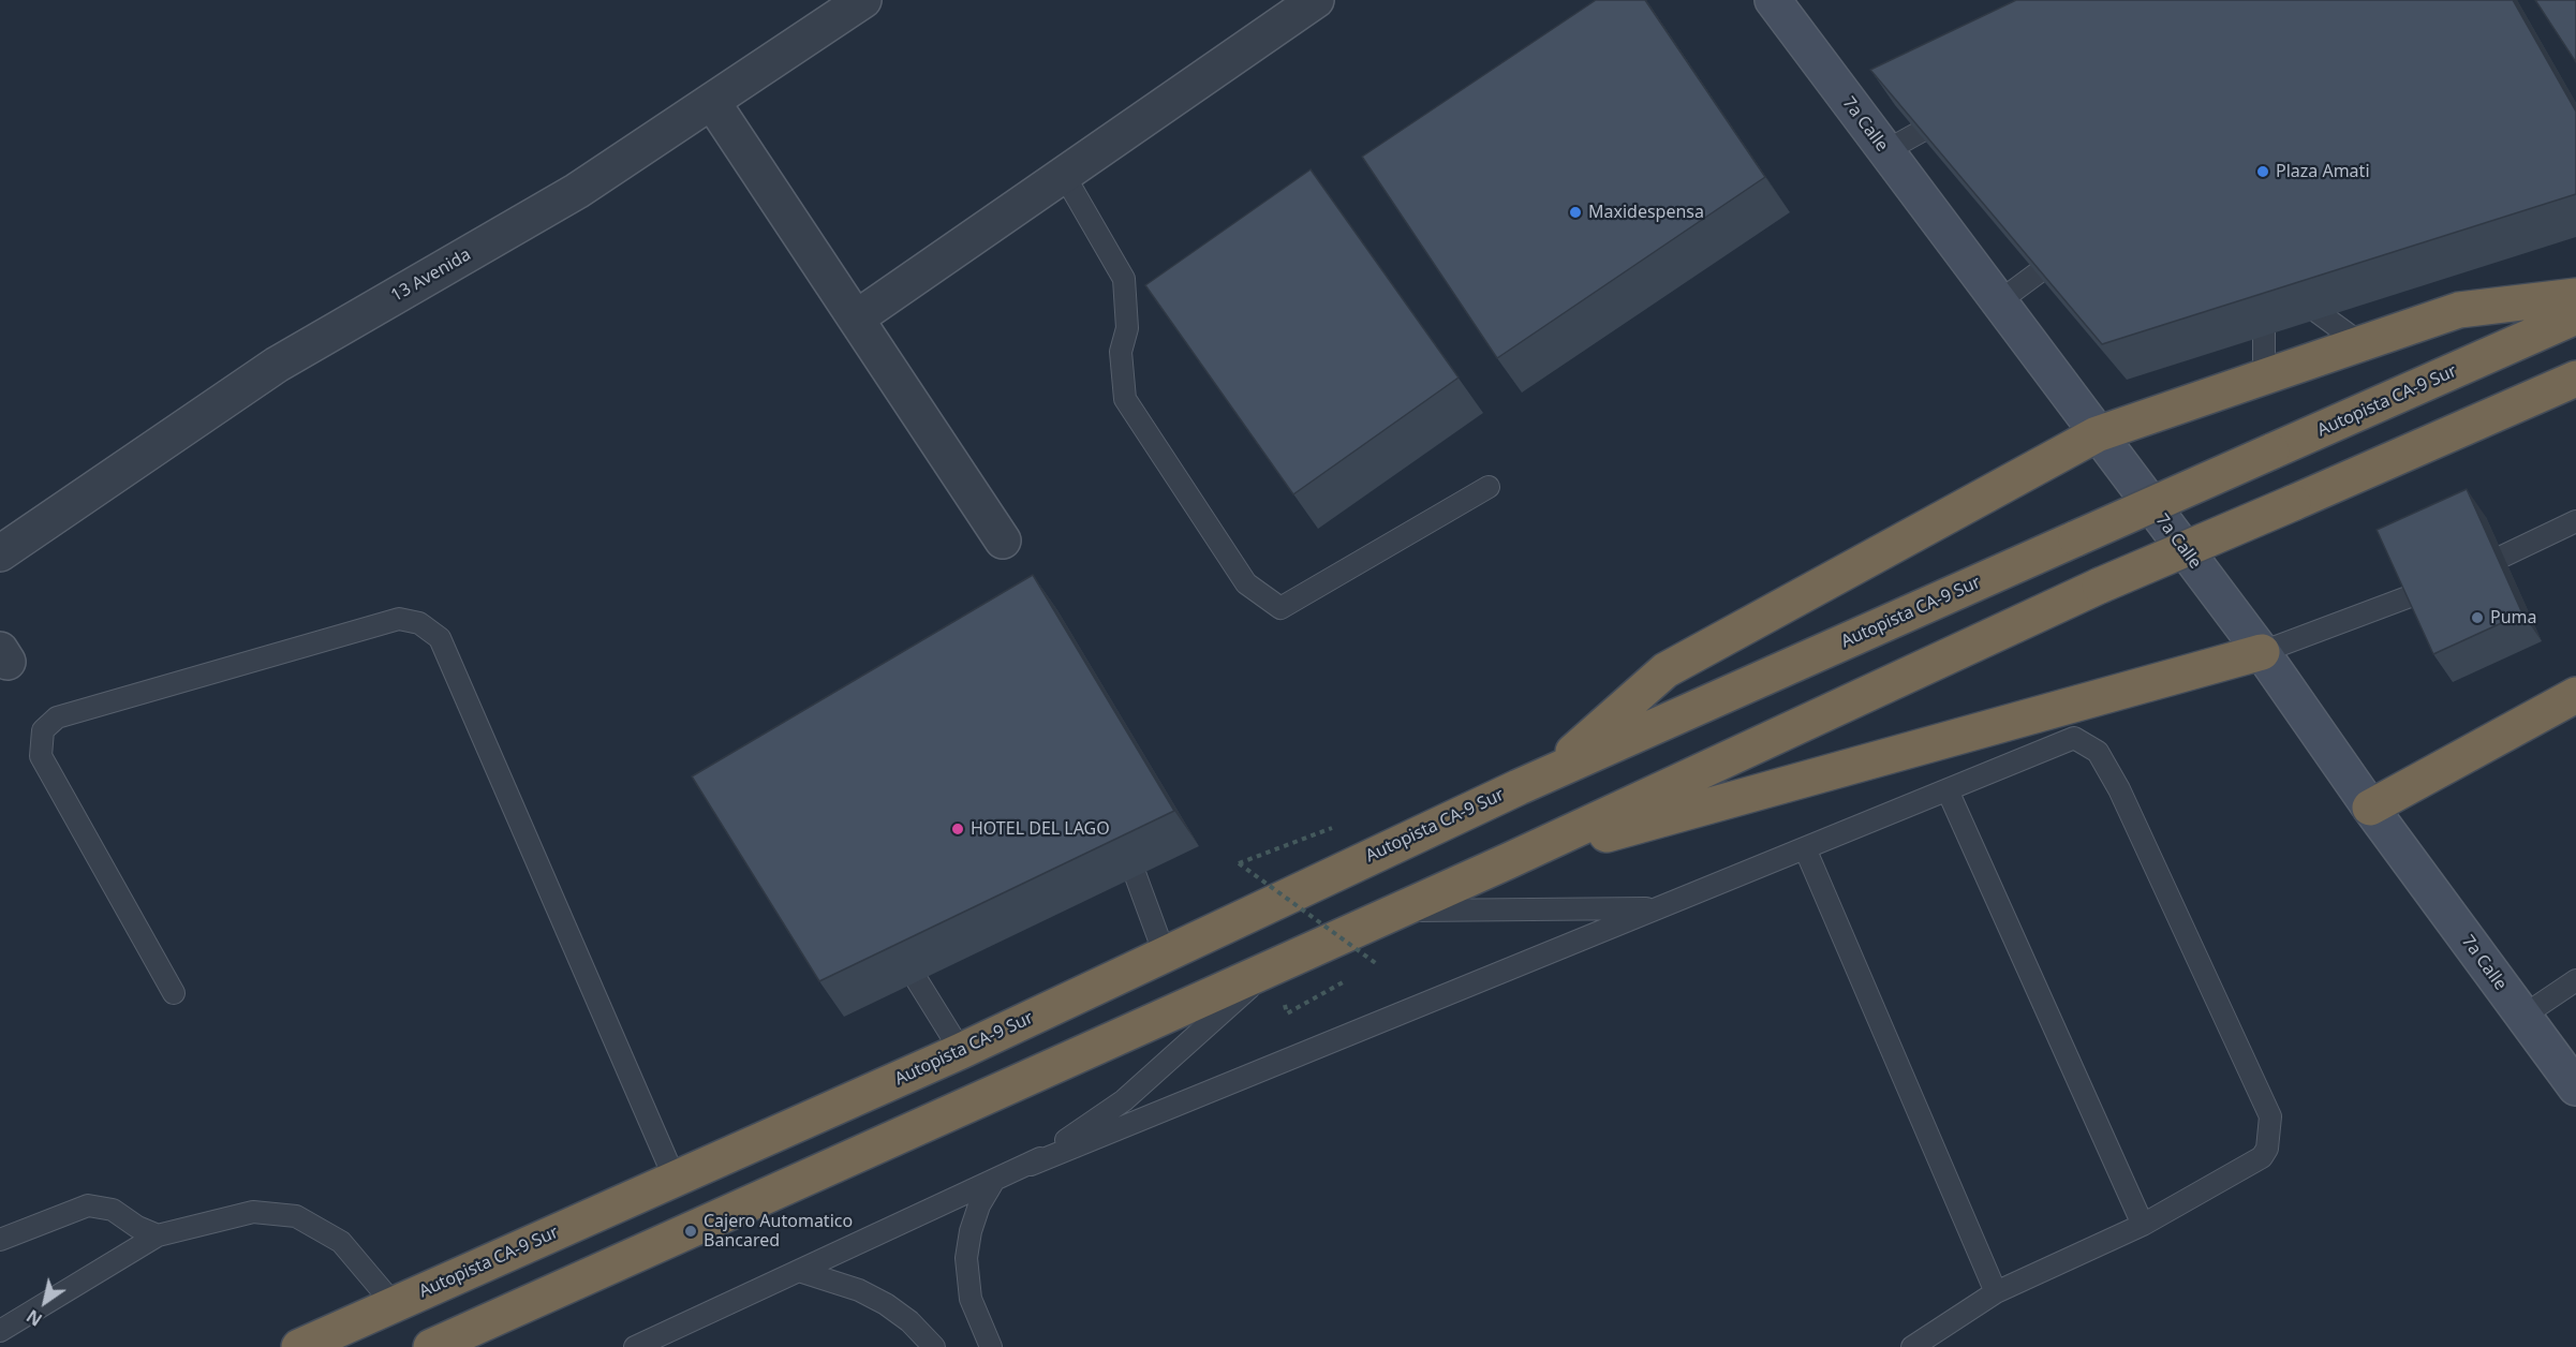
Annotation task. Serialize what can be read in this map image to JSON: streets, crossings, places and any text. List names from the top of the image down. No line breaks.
{"streets":{"highway":["Autopista CA-9 Sur"],"main road":["7a Calle"],"street":["13 Avenida"]},"places":["Plaza Amati","Maxidespensa","Puma","HOTEL DEL LAGO","Cajero Automatico Bancared"],"north":"bottom left"}
